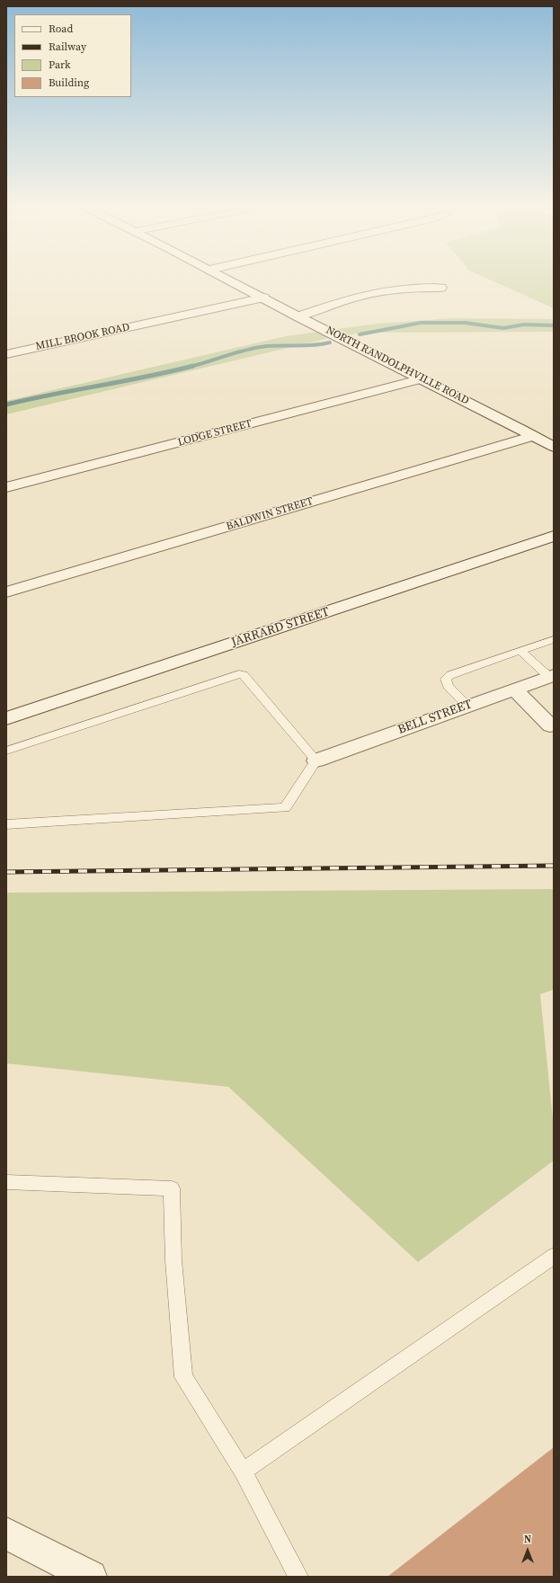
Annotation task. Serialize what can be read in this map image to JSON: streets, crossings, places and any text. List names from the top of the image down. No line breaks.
{"streets":{"street":["MILL BROOK ROAD","NORTH RANDOLPHVILLE ROAD","LODGE STREET","BALDWIN STREET","JARRARD STREET","BELL STREET"]},"crossings":[["MILL BROOK ROAD","NORTH RANDOLPHVILLE ROAD"],["NORTH RANDOLPHVILLE ROAD","LODGE STREET"],["NORTH RANDOLPHVILLE ROAD","BALDWIN STREET"]],"legend":["Road","Railway","Park","Building"],"north":"top"}
